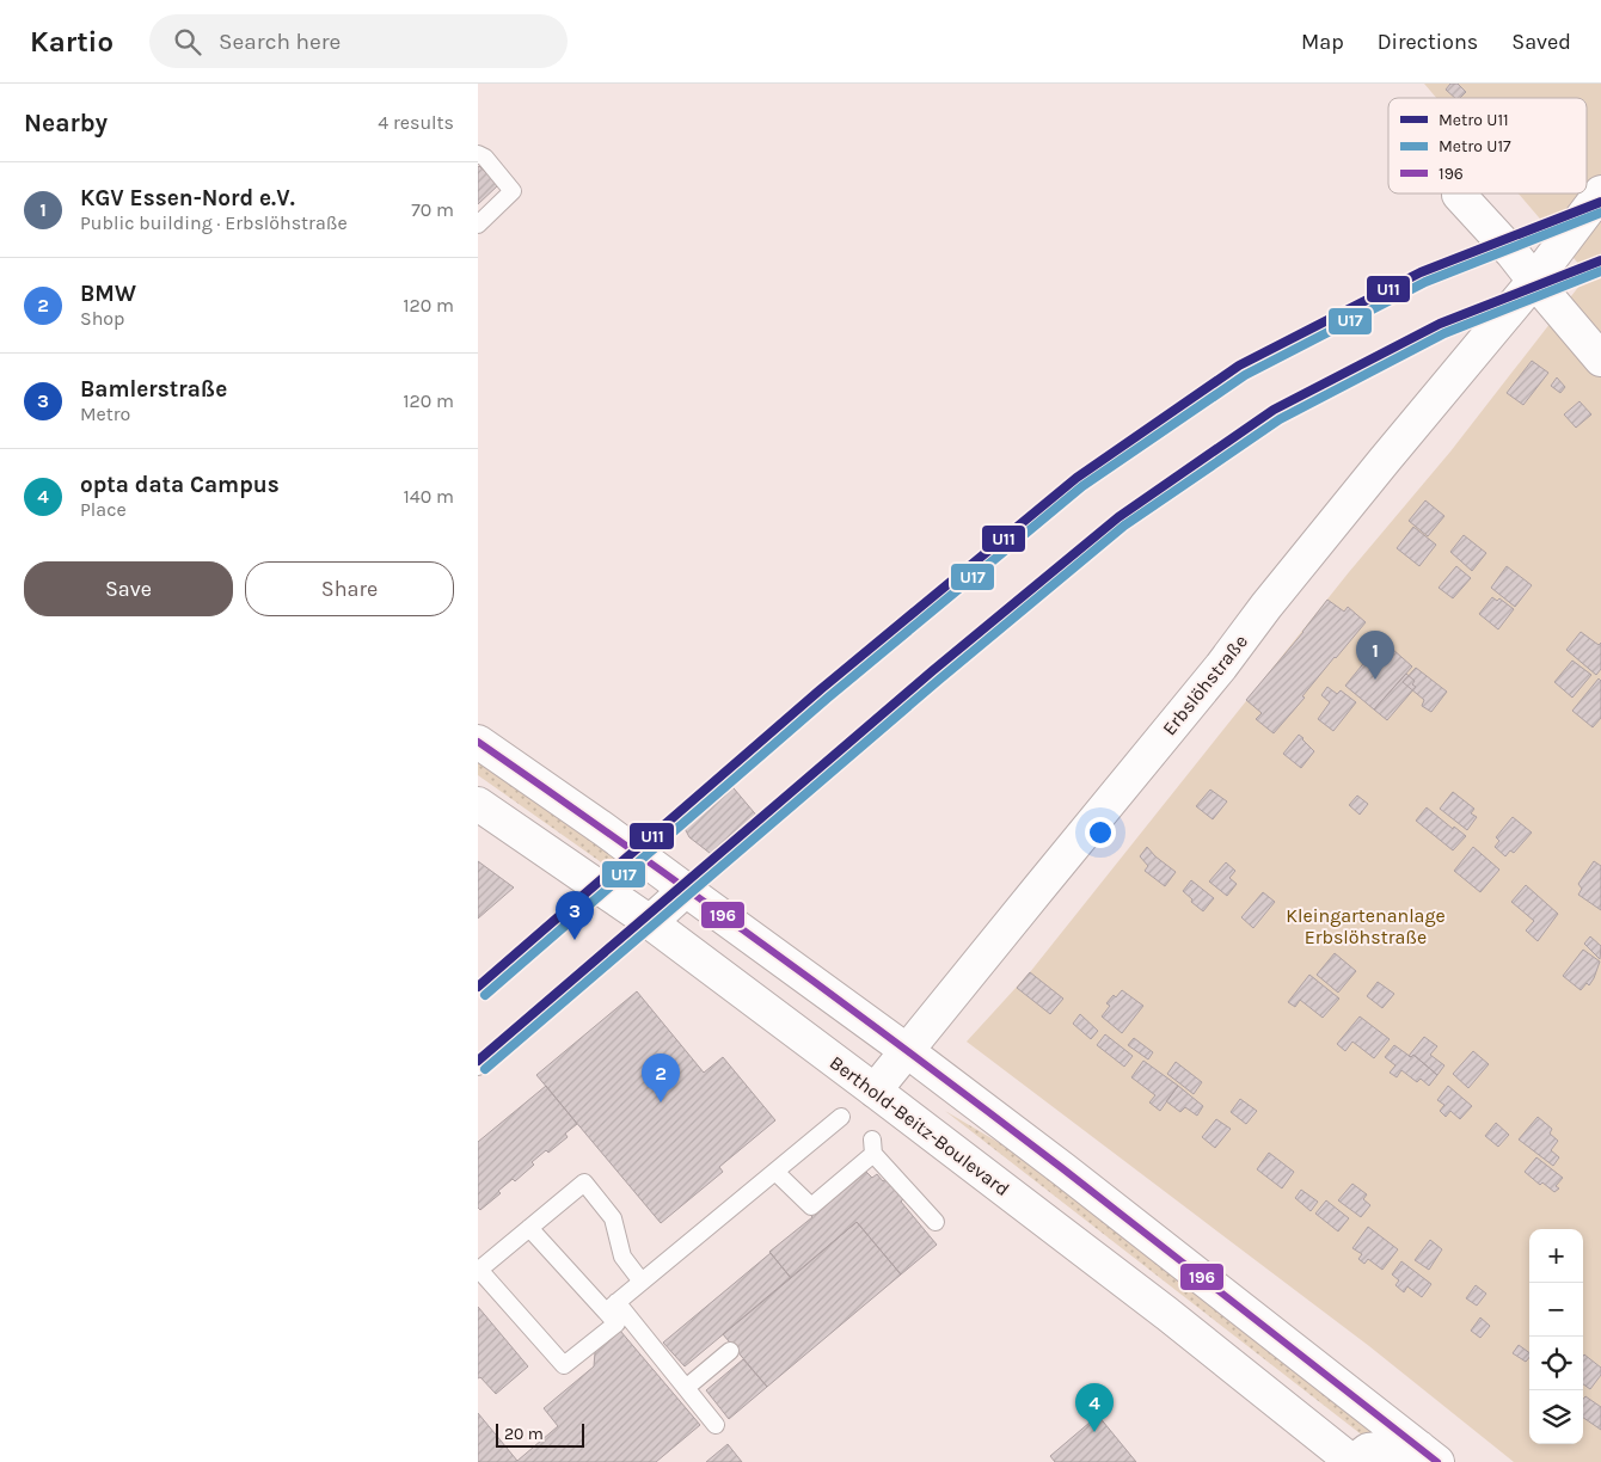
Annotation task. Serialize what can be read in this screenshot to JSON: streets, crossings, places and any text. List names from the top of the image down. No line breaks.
{"streets":{"main road":["Erbslöhstraße","Berthold-Beitz-Boulevard"]},"crossings":[["Erbslöhstraße","Berthold-Beitz-Boulevard"]],"parks":["Kleingartenanlage Erbslöhstraße"],"lines":["metro line U11","metro line U17","transit line 196"],"legend":["Metro U11","Metro U17","196"],"scale_bar":"20 m","page":{"header":"Kartio","search":"Search here","nav":["Map","Directions","Saved"],"heading":["Nearby","4 results"],"list":[{"mark":"1","name":"KGV Essen-Nord e.V.","note":"Public building · Erbslöhstraße","value":"70 m"},{"mark":"2","name":"BMW","note":"Shop","value":"120 m"},{"mark":"3","name":"Bamlerstraße","note":"Metro","value":"120 m"},{"mark":"4","name":"opta data Campus","note":"Place","value":"140 m"}],"buttons":["Save","Share"],"pins":["1","3","2","4"],"map_buttons":["+","−"],"scale":"20 m"}}
